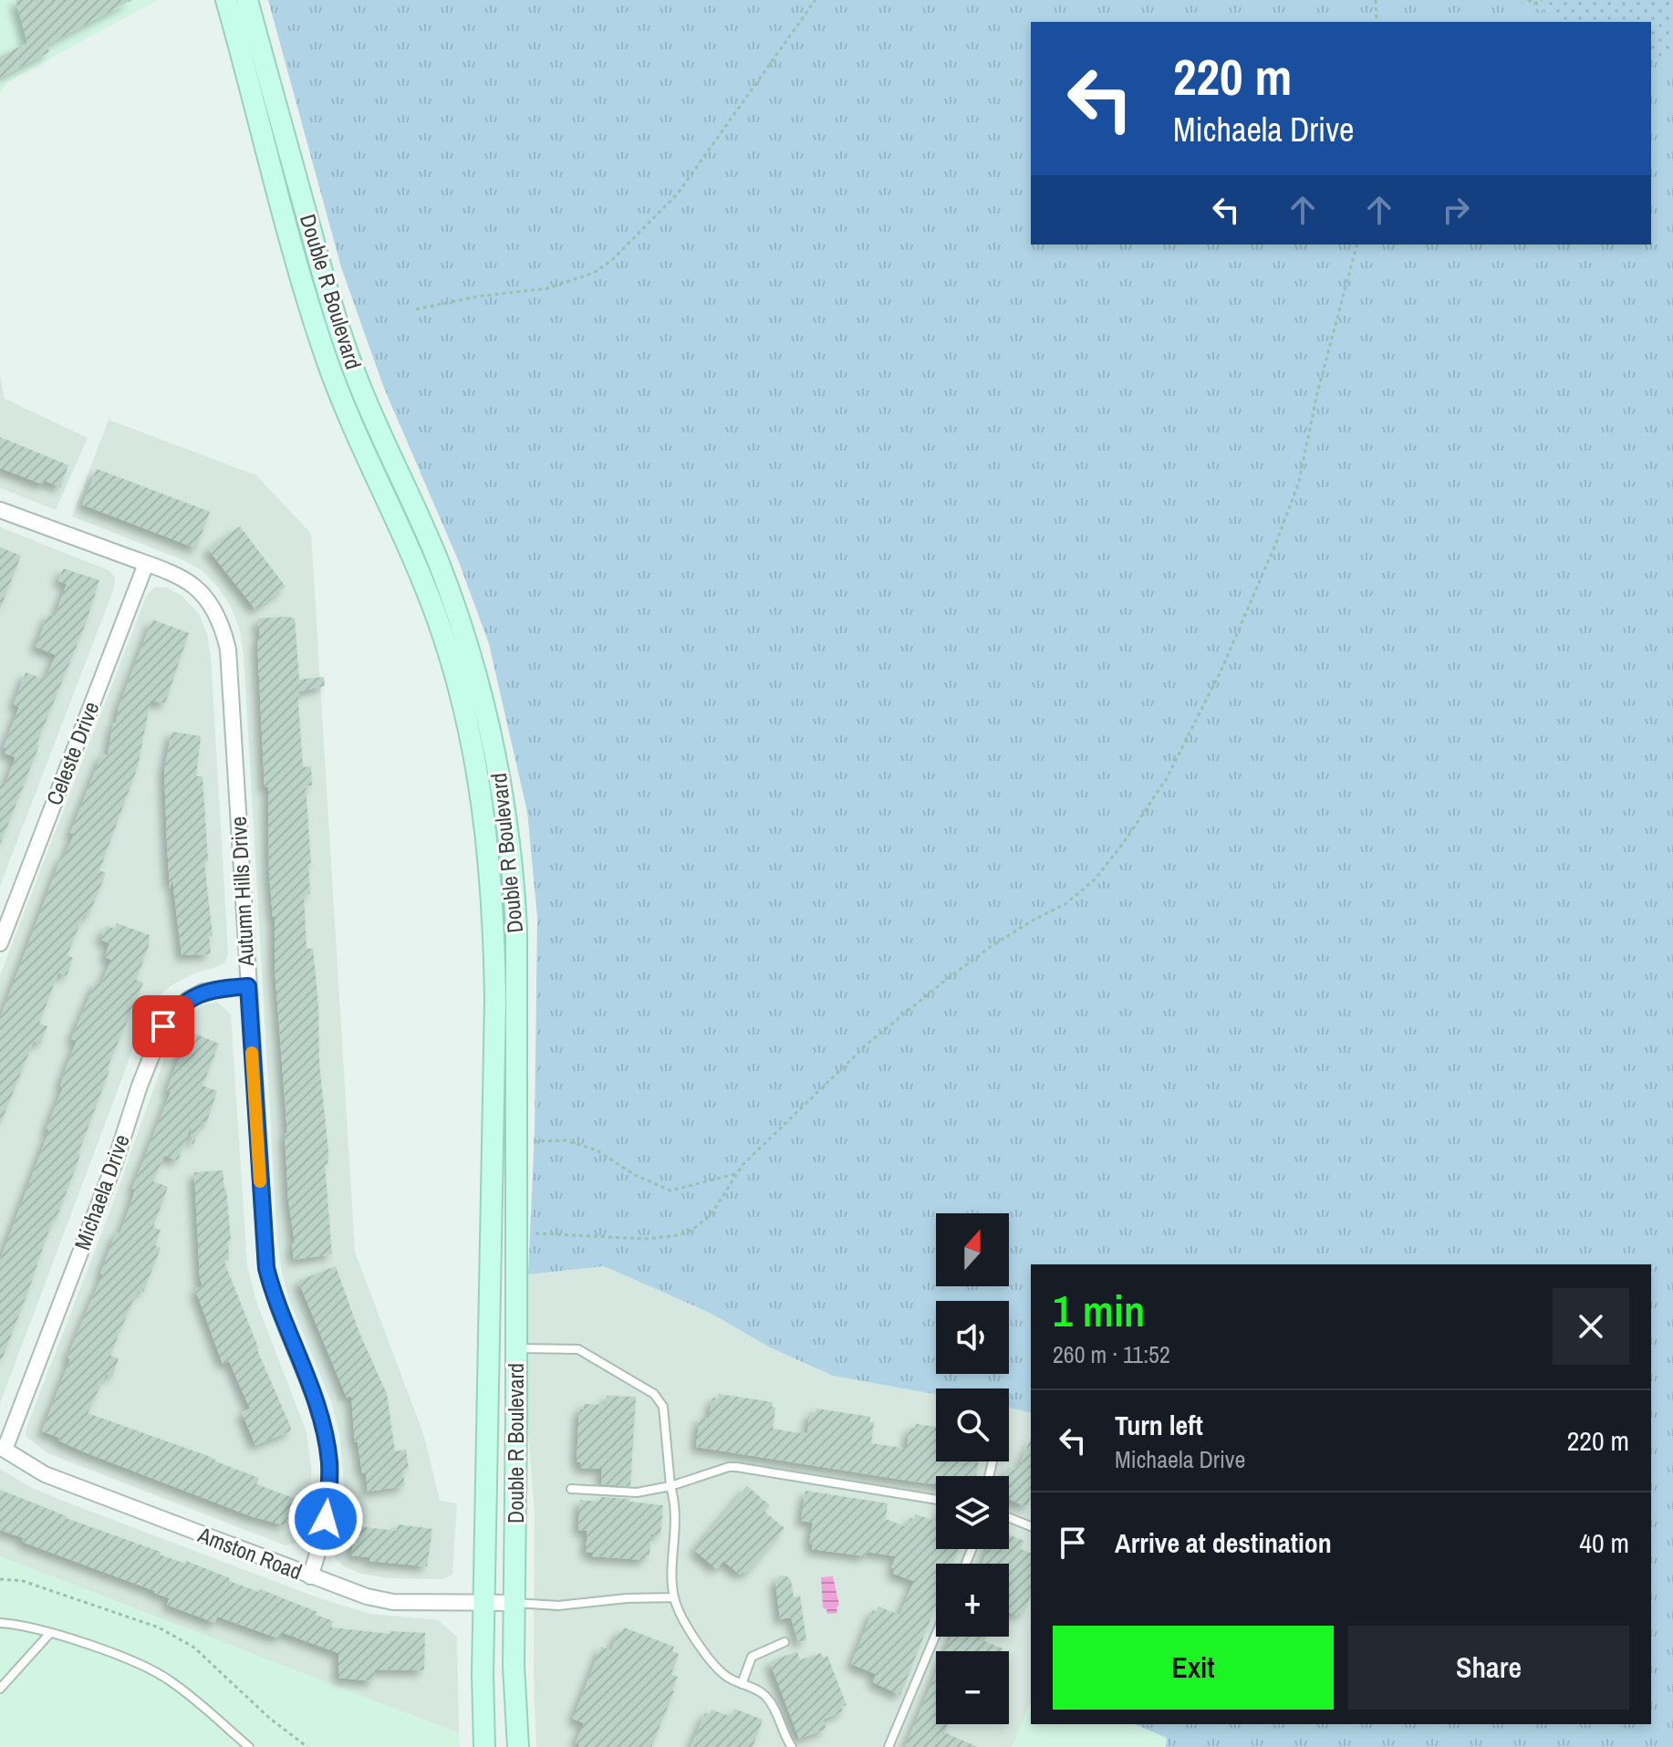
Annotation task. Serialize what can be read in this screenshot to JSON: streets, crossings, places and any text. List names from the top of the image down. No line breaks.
{"streets":{"main road":["Double R Boulevard"],"street":["Celeste Drive","Autumn Hills Drive","Michaela Drive","Amston Road"]},"crossings":[["Double R Boulevard","Amston Road"],["Celeste Drive","Autumn Hills Drive"],["Autumn Hills Drive","Michaela Drive"],["Autumn Hills Drive","Amston Road"],["Michaela Drive","Amston Road"]],"north":"top","page":{"turn":["220 m","Michaela Drive"],"map_buttons":["+","−"],"heading":["1 min","260 m · 11:52"],"list":[{"name":"Turn left","note":"Michaela Drive","value":"220 m"},{"name":"Arrive at destination","value":"40 m"}],"buttons":["Exit","Share"]}}
